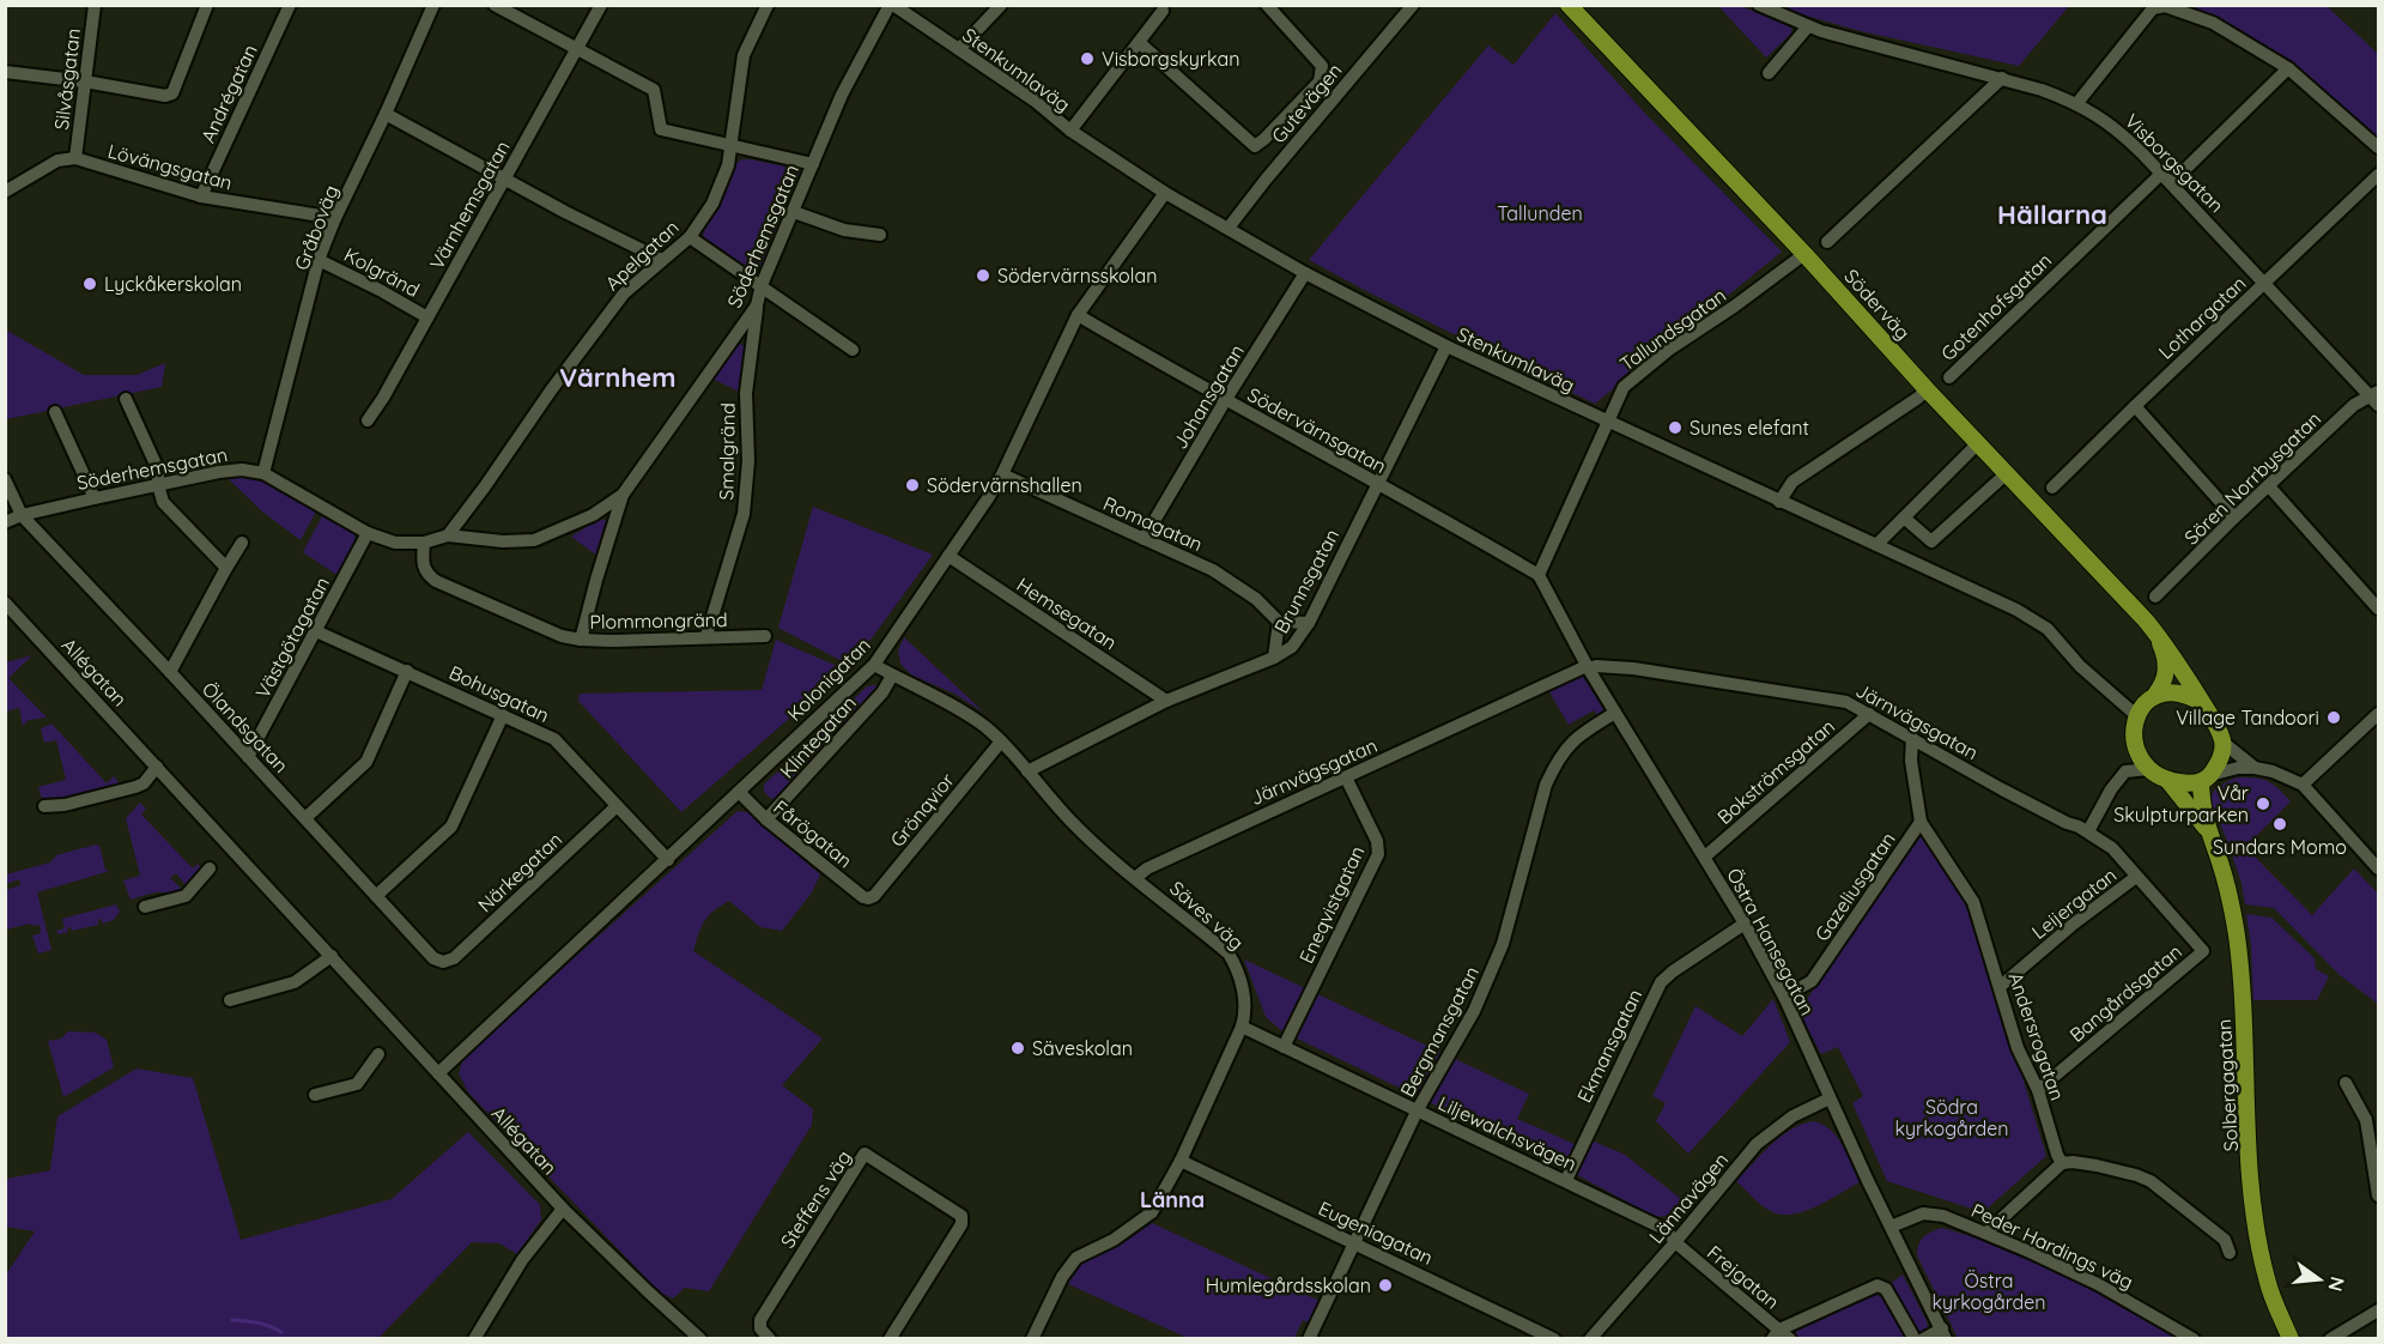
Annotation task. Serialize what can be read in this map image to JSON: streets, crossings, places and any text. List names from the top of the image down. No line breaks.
{"streets":{"main road":["Söderväg","Solbergagatan"],"street":["Stenkumlaväg","Silvåsgatan","Andrégatan","Gutevägen","Visborgsgatan","Lövängsgatan","Värnhemsgatan","Gråboväg","Söderhemsgatan","Apelgatan","Kolgränd","Gotenhofsgatan","Lothargatan","Tallundsgatan","Johansgatan","Södervärnsgatan","Smalgränd","Sören Norrbysgatan","Romagatan","Brunnsgatan","Hemsegatan","Plommongränd","Västgötagatan","Allégatan","Kolonigatan","Bohusgatan","Järnvägsgatan","Ölandsgatan","Klintegatan","Bokströmsgatan","Grönqvior","Fårögatan","Närkegatan","Gazeliusgatan","Leijergatan","Eneqvistgatan","Säves väg","Östra Hansegatan","Bangårdsgatan","Bergmansgatan","Andersrogatan","Ekmansgatan","Liljewalchsvägen","Lännavägen","Steffens väg","Eugeniagatan","Peder Hardings väg","Frejgatan"]},"crossings":[["Stenkumlaväg","Gutevägen"],["Stenkumlaväg","Söderhemsgatan"],["Stenkumlaväg","Söderväg"],["Stenkumlaväg","Tallundsgatan"],["Stenkumlaväg","Johansgatan"],["Stenkumlaväg","Brunnsgatan"],["Stenkumlaväg","Kolonigatan"],["Stenkumlaväg","Solbergagatan"],["Silvåsgatan","Lövängsgatan"],["Andrégatan","Lövängsgatan"],["Visborgsgatan","Gotenhofsgatan"],["Visborgsgatan","Lothargatan"],["Visborgsgatan","Sören Norrbysgatan"],["Lövängsgatan","Gråboväg"],["Värnhemsgatan","Kolgränd"],["Gråboväg","Söderhemsgatan"],["Gråboväg","Kolgränd"],["Söderhemsgatan","Apelgatan"],["Söderhemsgatan","Smalgränd"],["Söderhemsgatan","Plommongränd"],["Söderhemsgatan","Västgötagatan"],["Söderhemsgatan","Ölandsgatan"],["Söderväg","Tallundsgatan"],["Söderväg","Solbergagatan"],["Tallundsgatan","Södervärnsgatan"],["Tallundsgatan","Östra Hansegatan"],["Johansgatan","Södervärnsgatan"],["Johansgatan","Romagatan"],["Södervärnsgatan","Brunnsgatan"],["Södervärnsgatan","Kolonigatan"],["Södervärnsgatan","Östra Hansegatan"],["Smalgränd","Plommongränd"],["Romagatan","Kolonigatan"],["Brunnsgatan","Hemsegatan"],["Brunnsgatan","Säves väg"],["Hemsegatan","Kolonigatan"],["Västgötagatan","Bohusgatan"],["Västgötagatan","Ölandsgatan"],["Allégatan","Kolonigatan"],["Kolonigatan","Bohusgatan"],["Kolonigatan","Fårögatan"],["Kolonigatan","Säves väg"],["Bohusgatan","Närkegatan"],["Järnvägsgatan","Bokströmsgatan"],["Järnvägsgatan","Leijergatan"],["Järnvägsgatan","Eneqvistgatan"],["Järnvägsgatan","Säves väg"],["Järnvägsgatan","Östra Hansegatan"],["Järnvägsgatan","Bangårdsgatan"],["Järnvägsgatan","Andersrogatan"],["Ölandsgatan","Närkegatan"],["Klintegatan","Fårögatan"],["Klintegatan","Säves väg"],["Bokströmsgatan","Östra Hansegatan"],["Grönqvior","Fårögatan"],["Grönqvior","Säves väg"],["Gazeliusgatan","Östra Hansegatan"],["Gazeliusgatan","Andersrogatan"],["Leijergatan","Andersrogatan"],["Eneqvistgatan","Liljewalchsvägen"],["Säves väg","Liljewalchsvägen"],["Säves väg","Eugeniagatan"],["Östra Hansegatan","Bergmansgatan"],["Östra Hansegatan","Ekmansgatan"],["Östra Hansegatan","Lännavägen"],["Östra Hansegatan","Peder Hardings väg"],["Bangårdsgatan","Andersrogatan"],["Bergmansgatan","Liljewalchsvägen"],["Bergmansgatan","Eugeniagatan"],["Ekmansgatan","Liljewalchsvägen"],["Liljewalchsvägen","Lännavägen"],["Liljewalchsvägen","Frejgatan"],["Lännavägen","Frejgatan"]],"districts":["Hällarna","Värnhem","Länna"],"parks":["Tallunden","Södra kyrkogården","Östra kyrkogården"],"places":["Visborgskyrkan","Södervärnsskolan","Lyckåkerskolan","Sunes elefant","Södervärnshallen","Village Tandoori","Vår Skulpturparken","Sundars Momo","Säveskolan","Humlegårdsskolan"],"north":"right"}
